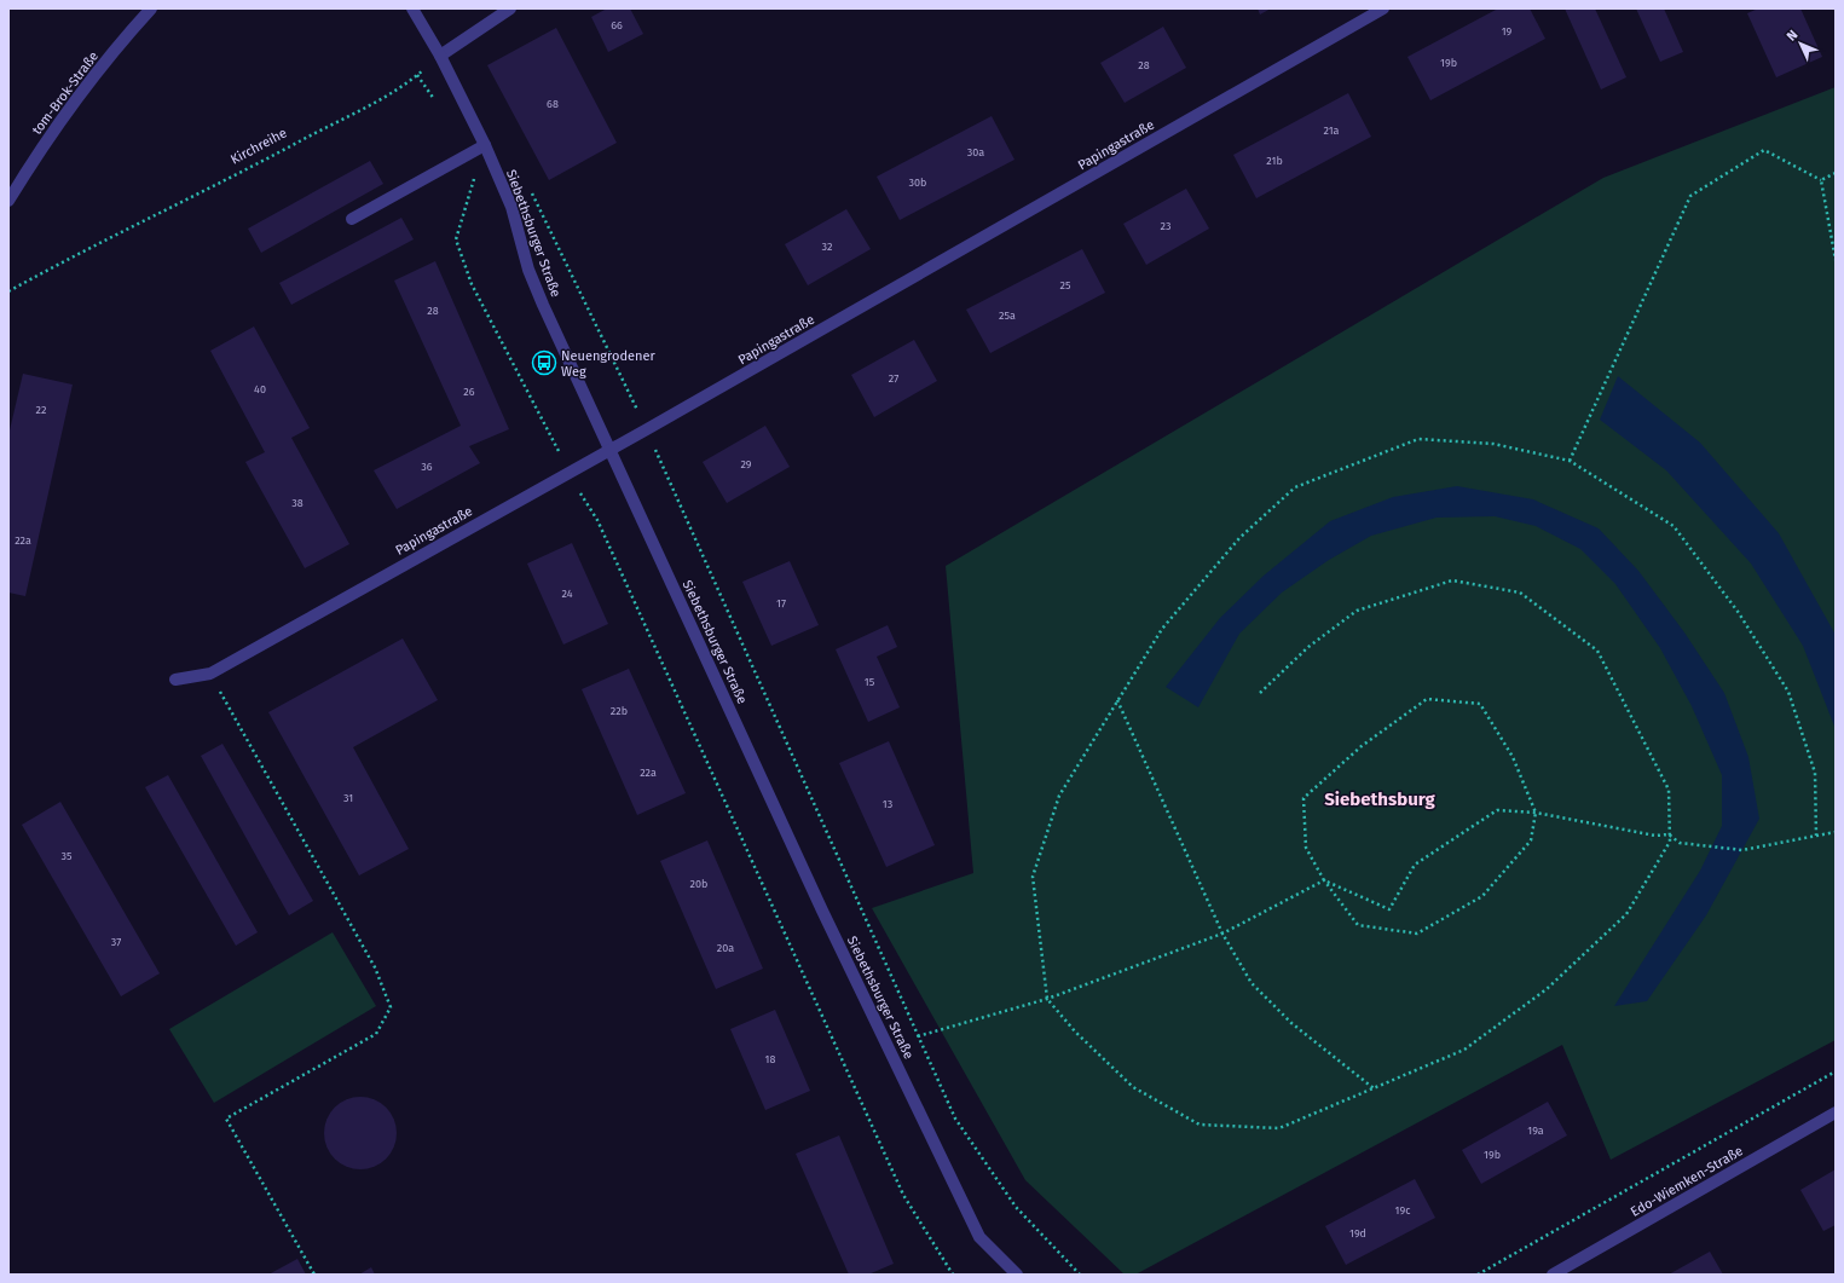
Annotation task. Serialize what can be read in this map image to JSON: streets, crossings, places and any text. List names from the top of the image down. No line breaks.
{"streets":{"street":["tom-Brok-Straße","Papingastraße","Siebethsburger Straße","Edo-Wiemken-Straße"],"path":["Kirchreihe"]},"crossings":[["Papingastraße","Siebethsburger Straße"],["Kirchreihe","Siebethsburger Straße"]],"districts":["Siebethsburg"],"places":{"bus stop":["Neuengrodener Weg"]},"house_numbers":["66","19","19b","28","68","21a","30a","21b","30b","23","32","25","28","25a","27","40","26","22","29","36","38","22a","24","17","15","22b","22a","31","13","35","20b","37","20a","18","19a","19b","19c","19d"],"north":"top left"}
